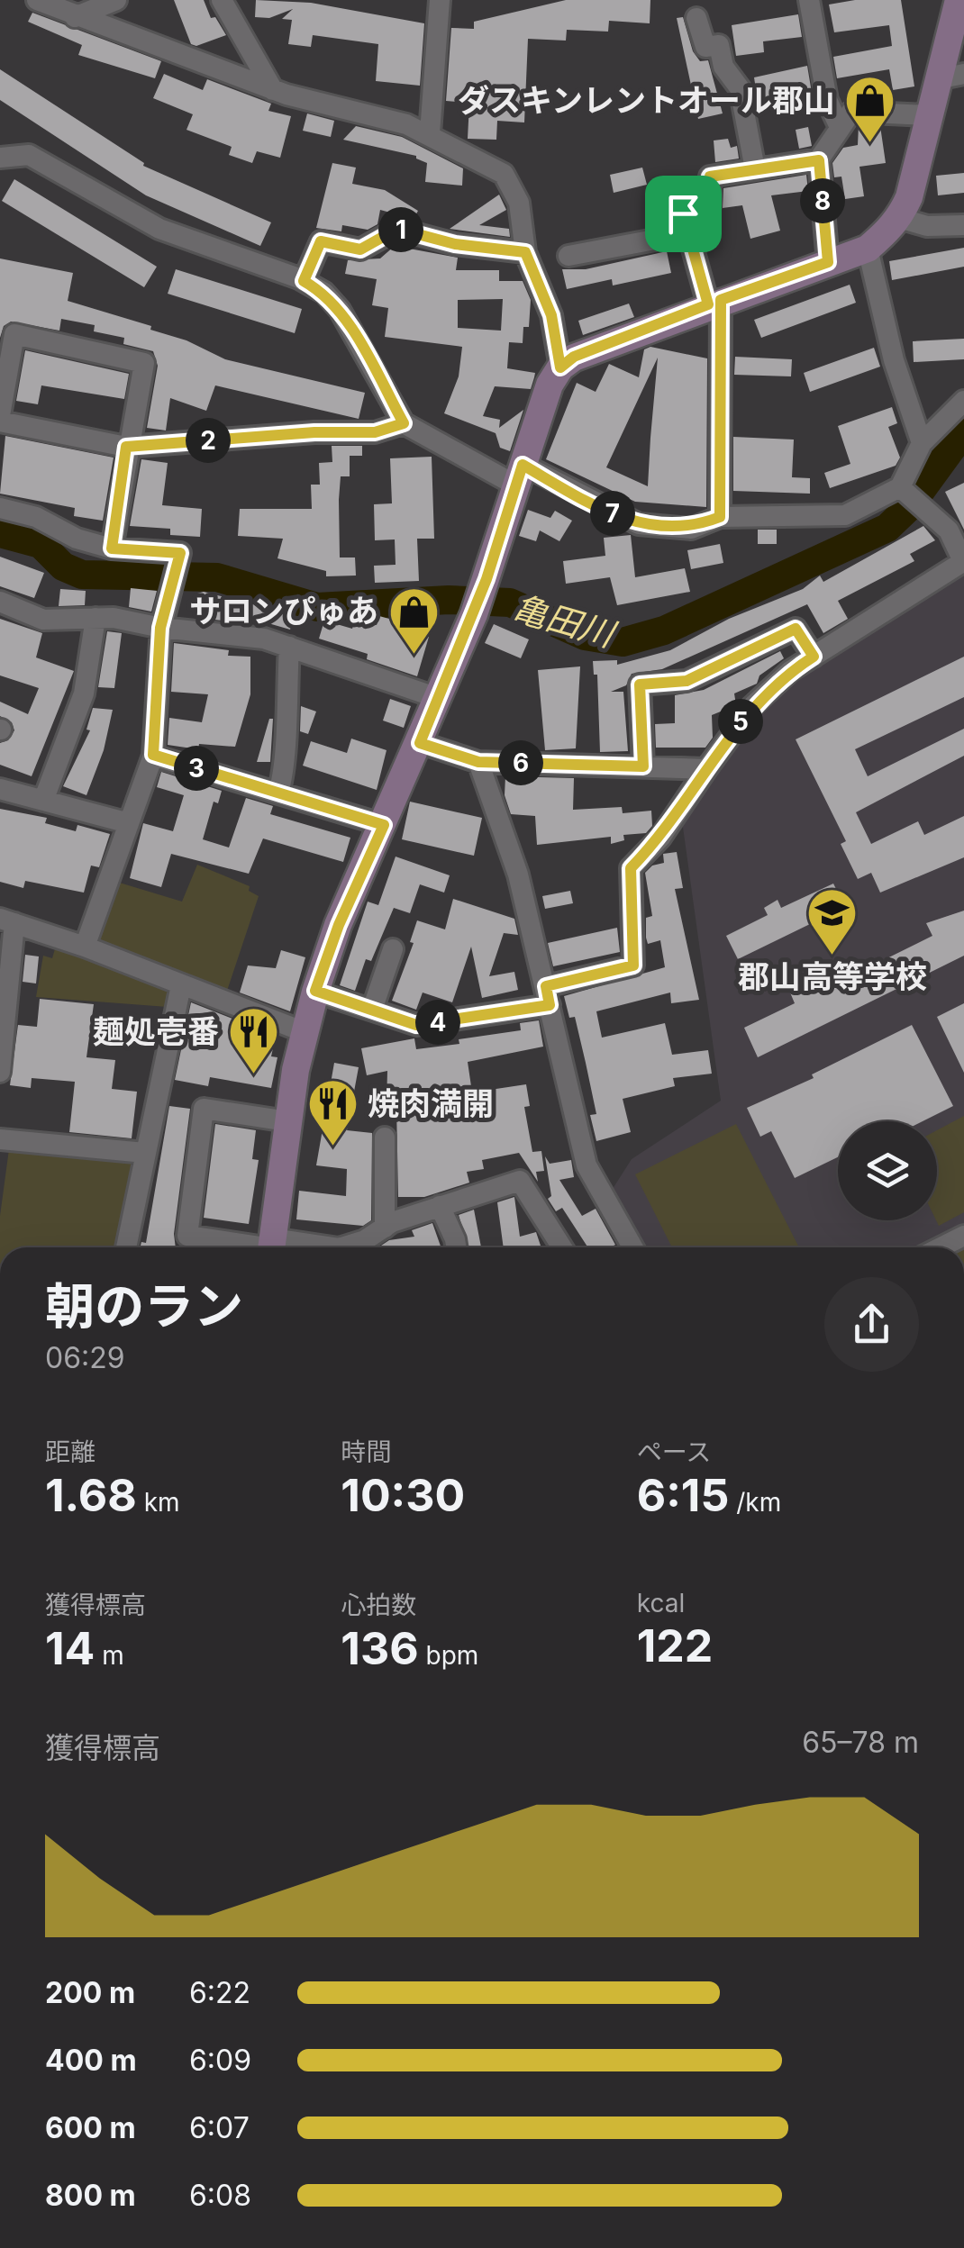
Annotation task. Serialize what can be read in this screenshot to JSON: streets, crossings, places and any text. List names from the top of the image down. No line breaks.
{"water":["亀田川"],"places":{"shop":["ダスキンレントオール郡山","サロンぴゅあ"],"school or university":["郡山高等学校"],"restaurant":["麺処壱番","焼肉満開"]},"page":{"pins":["8","1","2","7","5","6","3","4"],"heading":["朝のラン","06:29"],"stats":[["距離","1.68 km"],["時間","10:30"],["ペース","6:15 /km"],["獲得標高","14 m"],["心拍数","136 bpm"],["kcal","122"]],"chart":["獲得標高","65–78 m"],"list":[{"name":"200 m","note":"6:22"},{"name":"400 m","note":"6:09"},{"name":"600 m","note":"6:07"},{"name":"800 m","note":"6:08"}]}}
